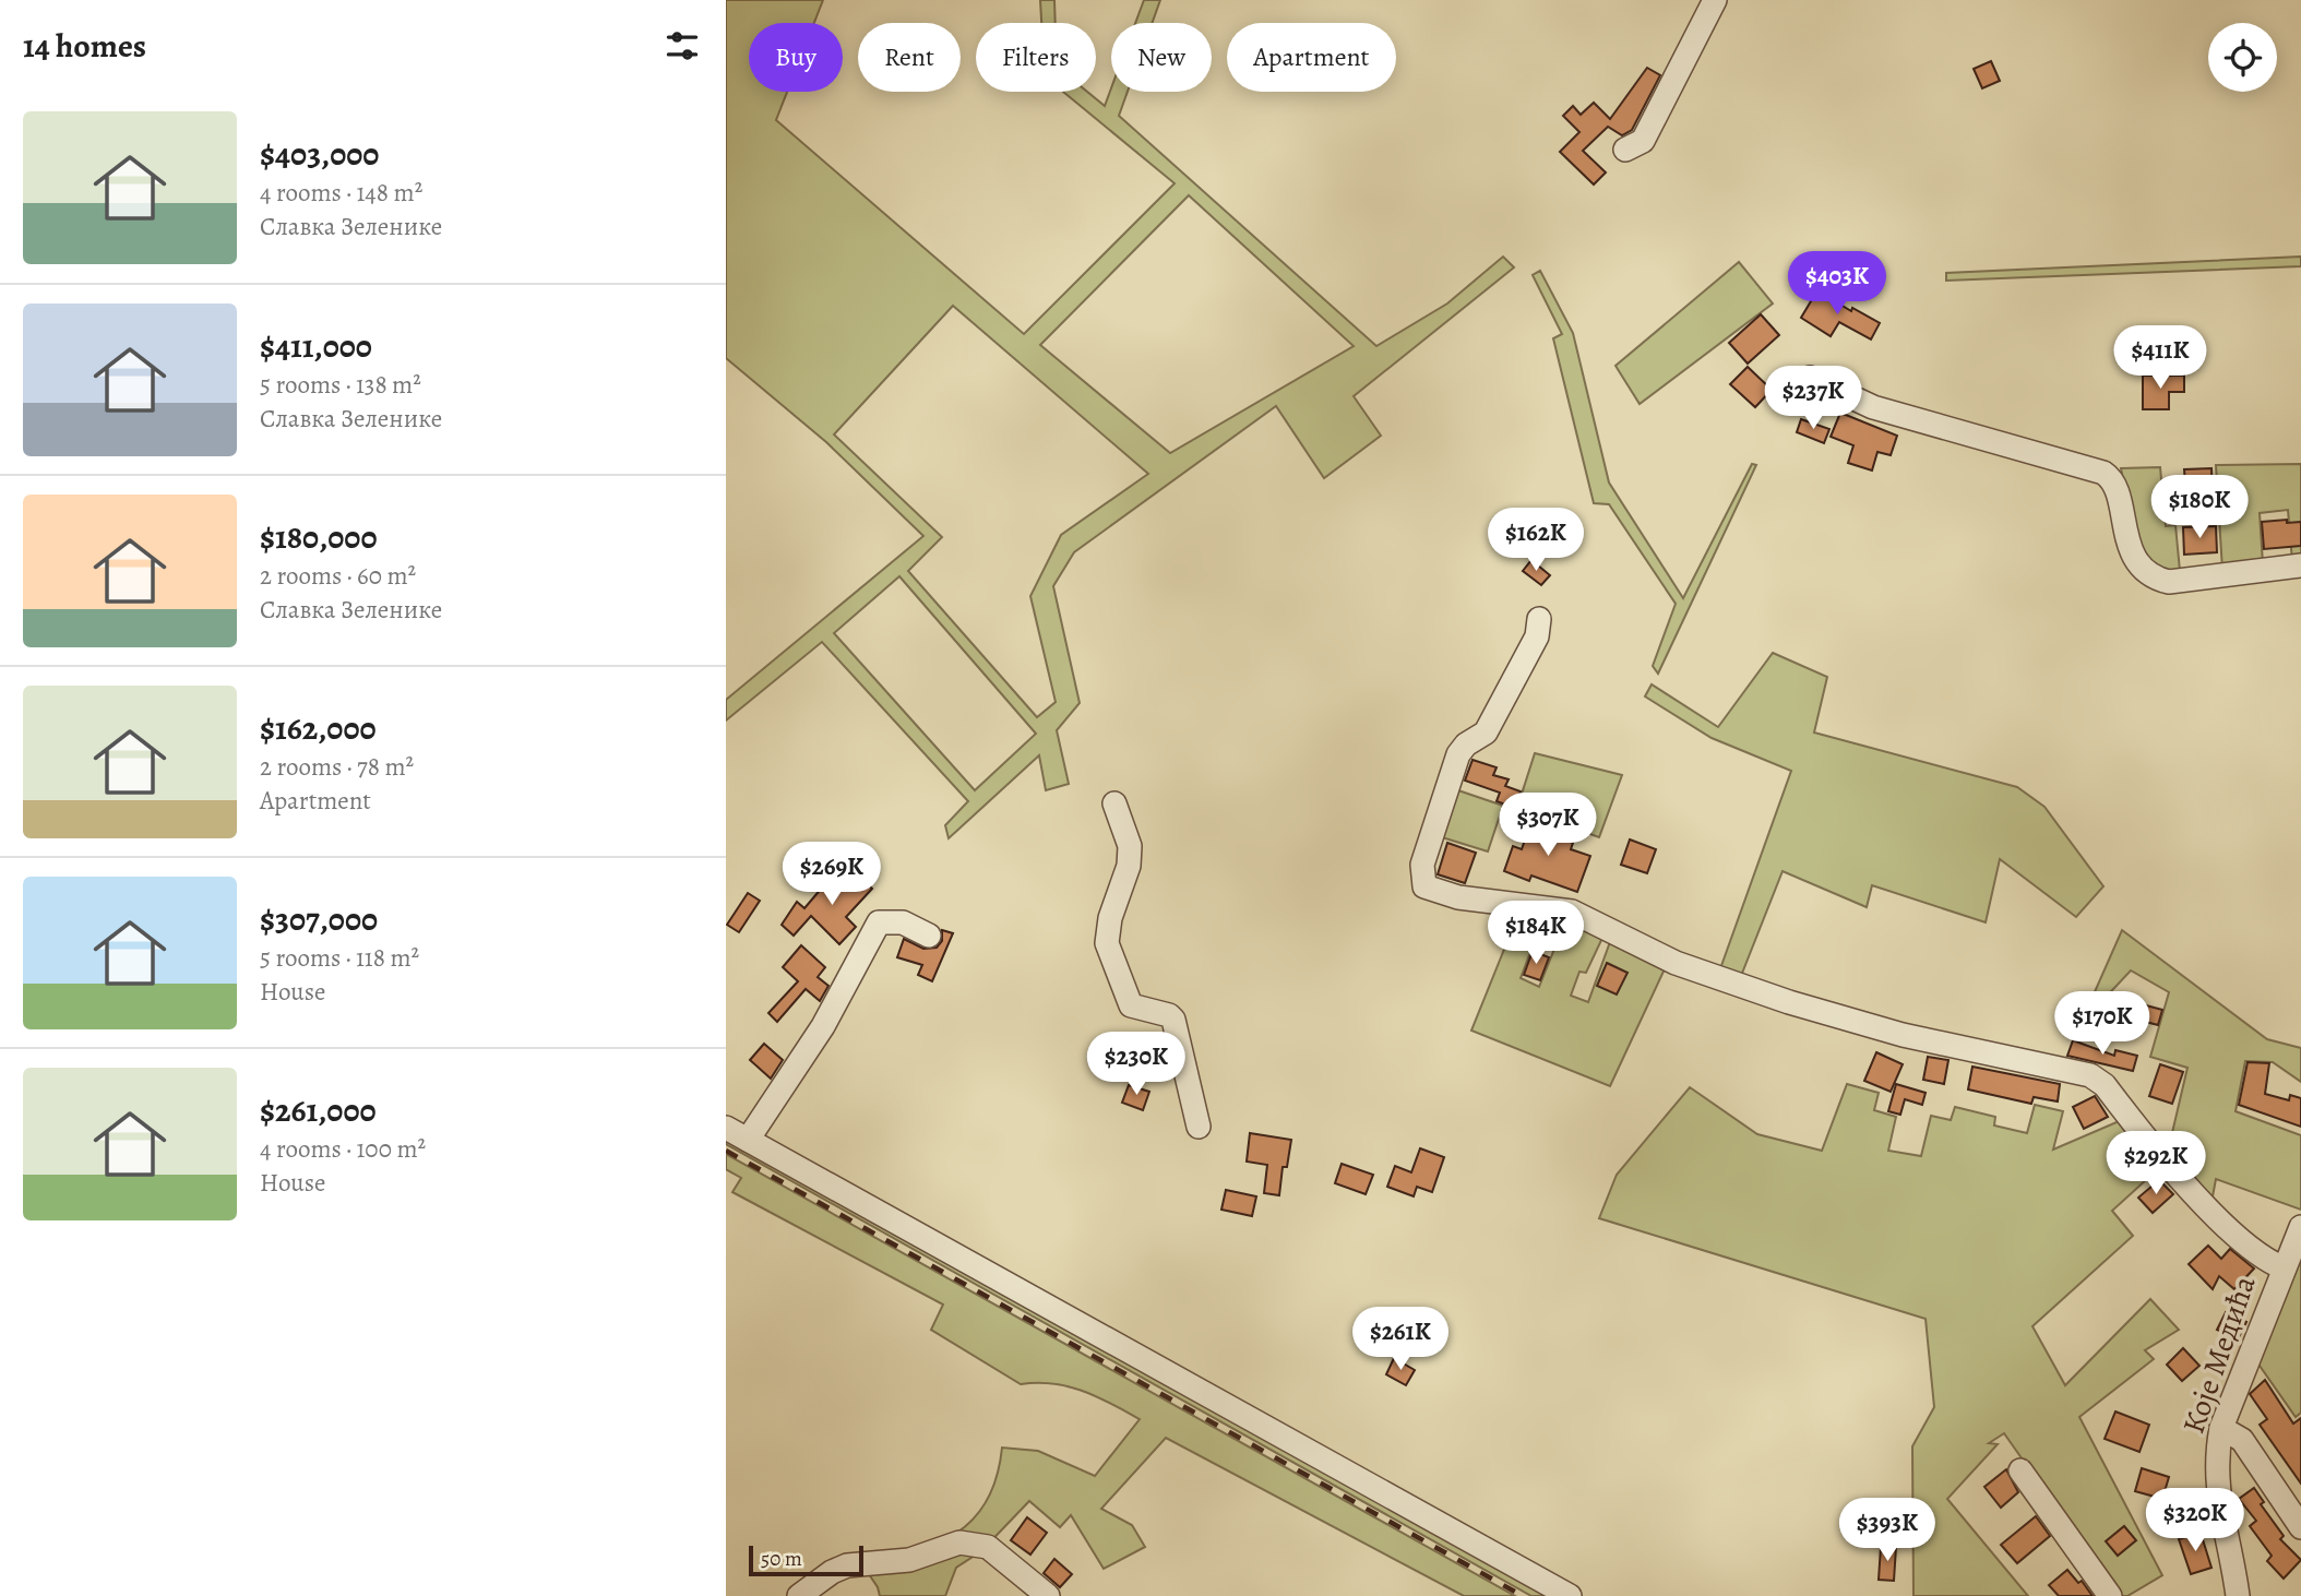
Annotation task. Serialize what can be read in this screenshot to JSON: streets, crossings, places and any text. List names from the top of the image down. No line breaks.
{"streets":{"street":["Које Медића"]},"scale_bar":"50 m","page":{"heading":"14 homes","chip":["Buy","Rent","Filters","New","Apartment"],"list":[{"name":"$403,000","note":"4 rooms · 148 m² · Славка Зеленике"},{"name":"$411,000","note":"5 rooms · 138 m² · Славка Зеленике"},{"name":"$180,000","note":"2 rooms · 60 m² · Славка Зеленике"},{"name":"$162,000","note":"2 rooms · 78 m² · Apartment"},{"name":"$307,000","note":"5 rooms · 118 m² · House"},{"name":"$261,000","note":"4 rooms · 100 m² · House"}],"price":["$403K","$411K","$237K","$180K","$162K","$307K","$269K","$184K","$170K","$230K","$292K","$261K","$320K","$393K"],"scale":"50 m"}}
